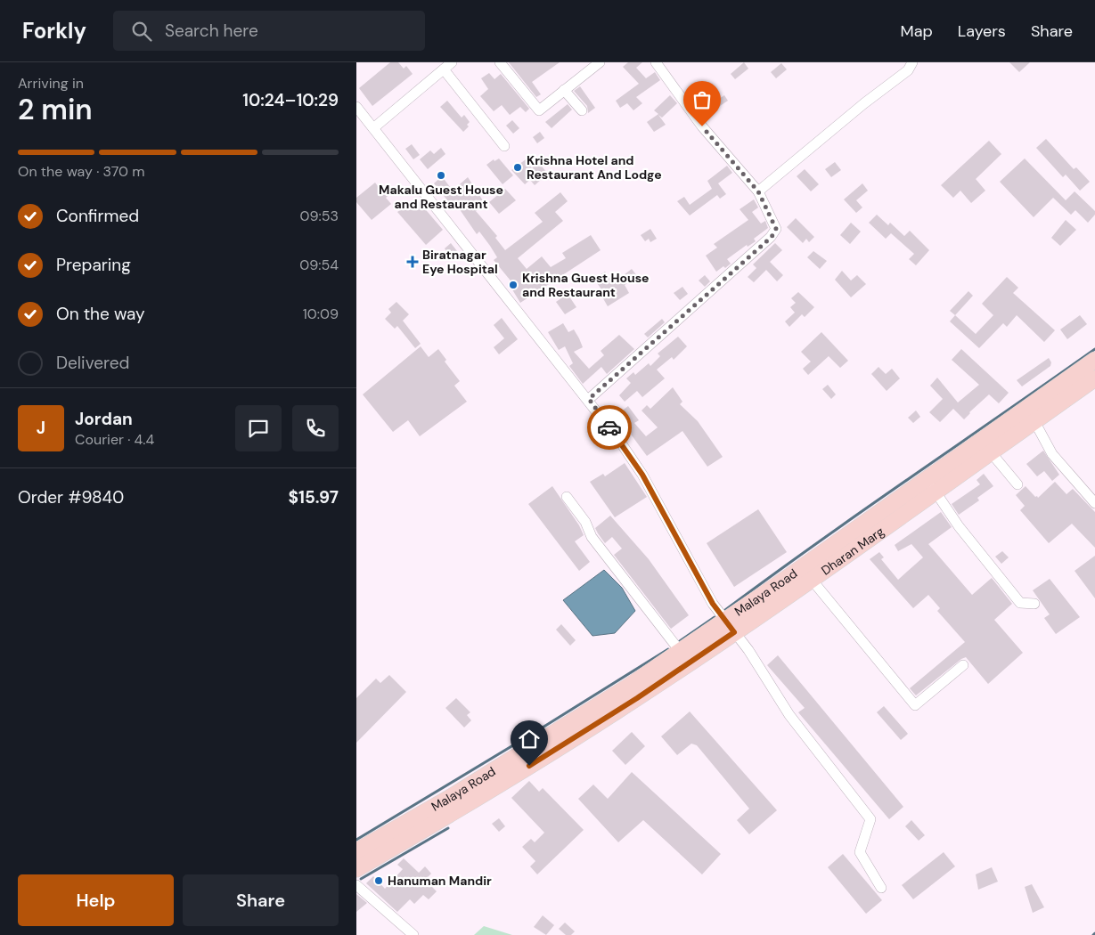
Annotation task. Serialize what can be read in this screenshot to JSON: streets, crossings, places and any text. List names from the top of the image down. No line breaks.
{"streets":{"main road":["Dharan Marg","Malaya Road"]},"crossings":[["Dharan Marg","Malaya Road"]],"places":{"other":["Krishna Hotel and Restaurant And Lodge","Makalu Guest House and Restaurant","Krishna Guest House and Restaurant","Hanuman Mandir"],"health":["Biratnagar Eye Hospital"]},"page":{"header":"Forkly","search":"Search here","nav":["Map","Layers","Share"],"heading":["2 min","Arriving in","10:24–10:29"],"panel":["Jordan","Courier · 4.4","Order #9840","$15.97"],"bar":"On the way · 370 m","list":[["Confirmed","09:53"],["Preparing","09:54"],["On the way","10:09"],"Delivered"],"round":"J","buttons":["Help","Share"]}}
